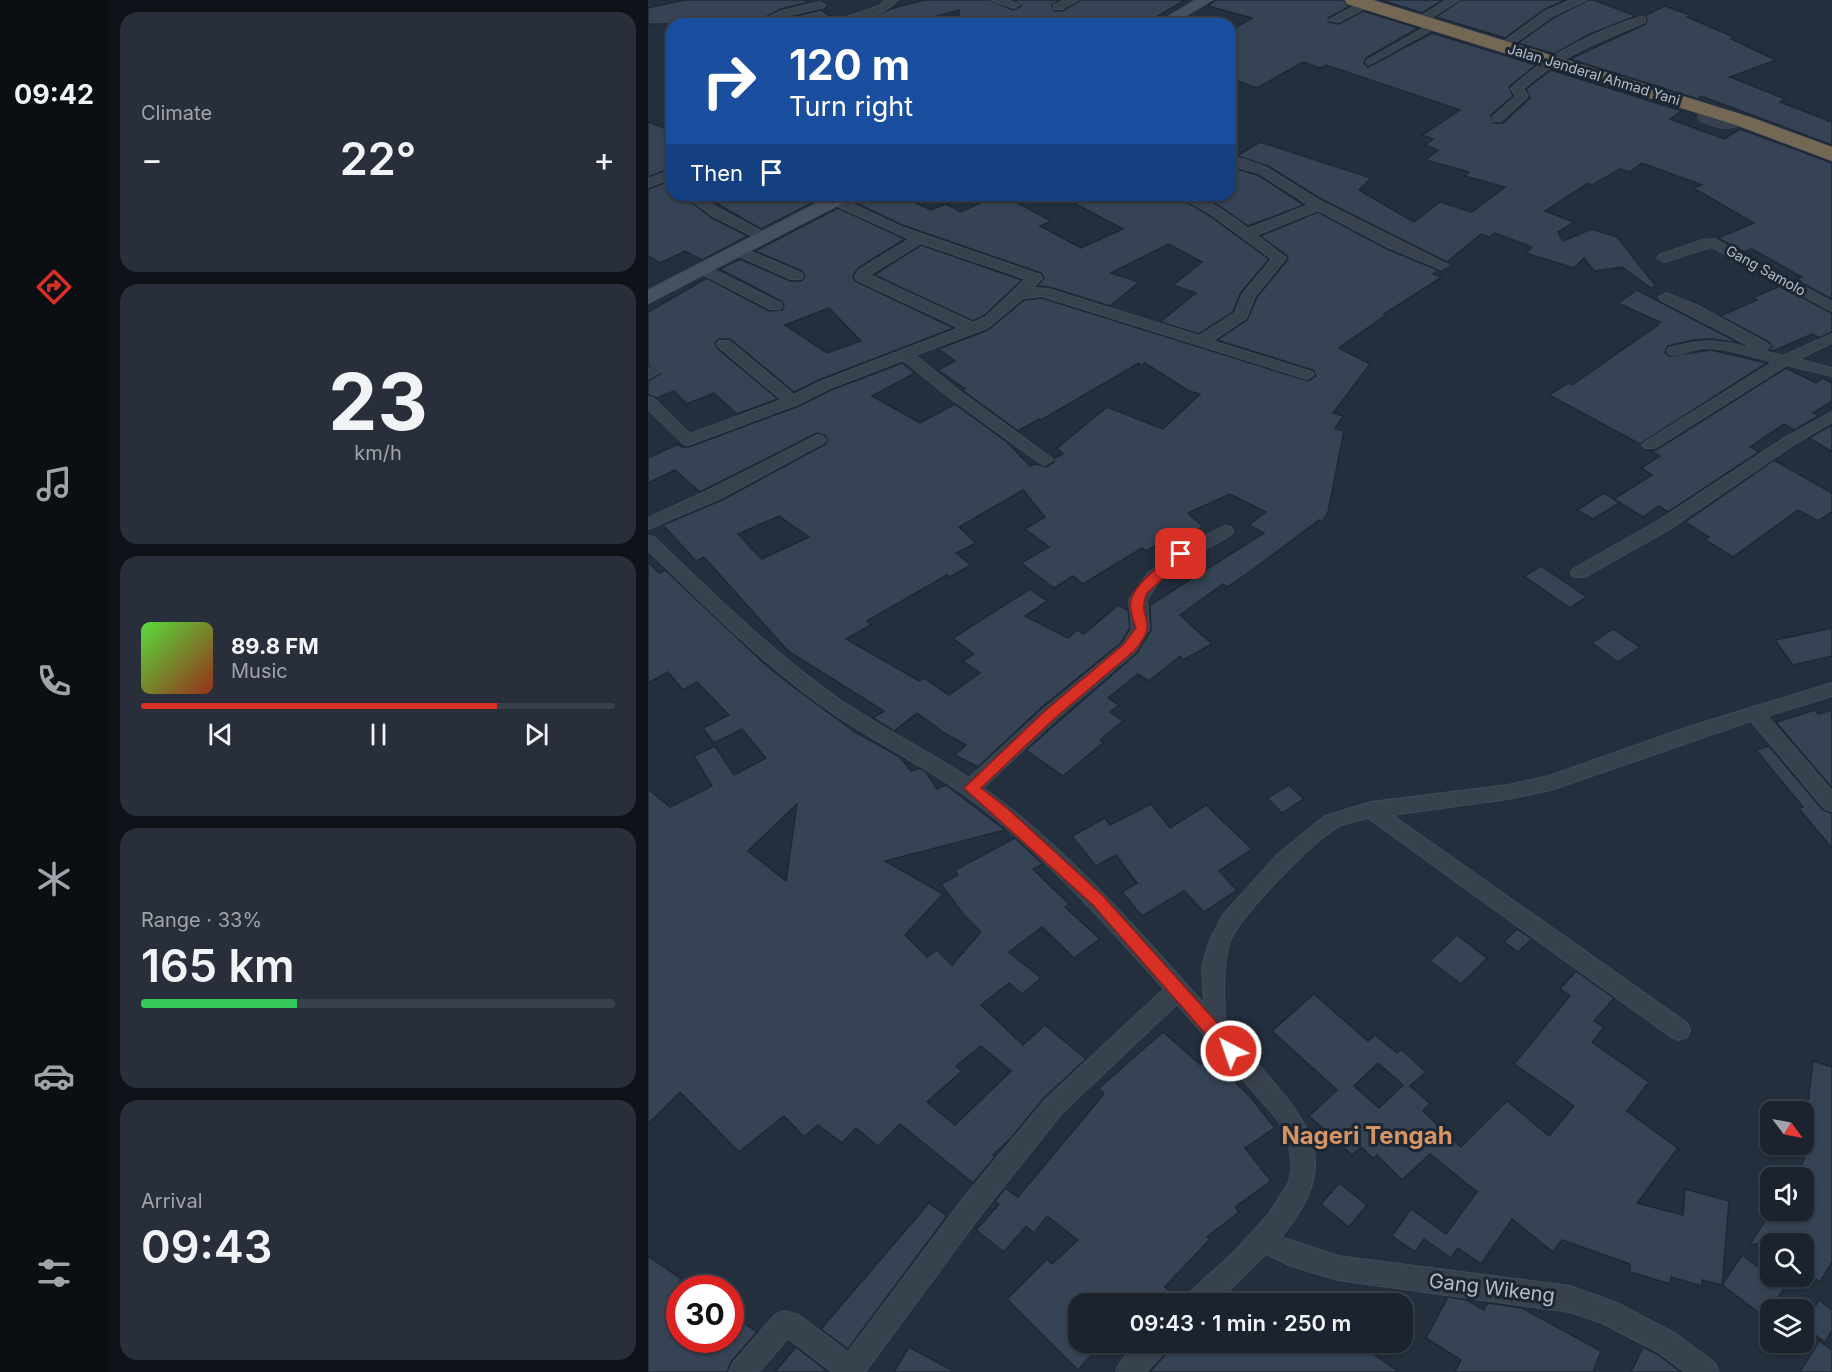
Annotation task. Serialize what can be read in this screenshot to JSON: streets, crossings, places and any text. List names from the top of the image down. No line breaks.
{"streets":{"highway":["Jalan Jenderal Ahmad Yani"],"street":["Gang Samolo","Gang Wikeng"]},"districts":["Nageri Tengah"],"north":"bottom right","page":{"tabs":"09:42","tile":["Climate",["23","km/h"],["Range · 33%","165 km"],["Arrival","09:43"]],"turn":["120 m","Turn right"],"heat":["−","22°","+"],"then":"Then","song":["89.8 FM","Music"],"limit":"30","trip":"09:43 · 1 min · 250 m"}}
